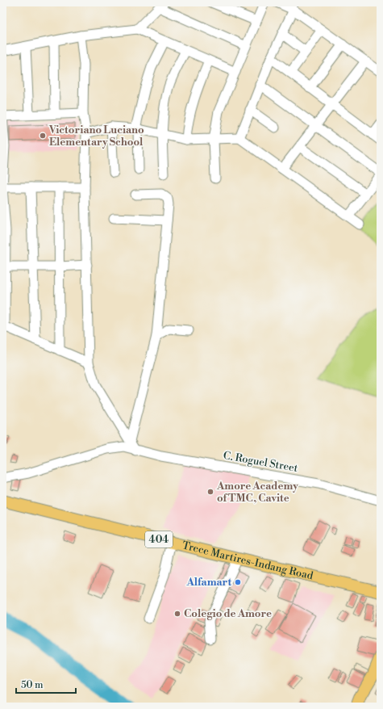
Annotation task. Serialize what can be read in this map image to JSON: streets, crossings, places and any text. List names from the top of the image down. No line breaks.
{"streets":{"main road":["404","Trece Martires-Indang Road"],"street":["C. Roguel Street"]},"places":["Victoriano Luciano Elementary School","Amore Academy of TMC, Cavite","Alfamart","Colegio de Amore"],"scale_bar":"50 m"}
